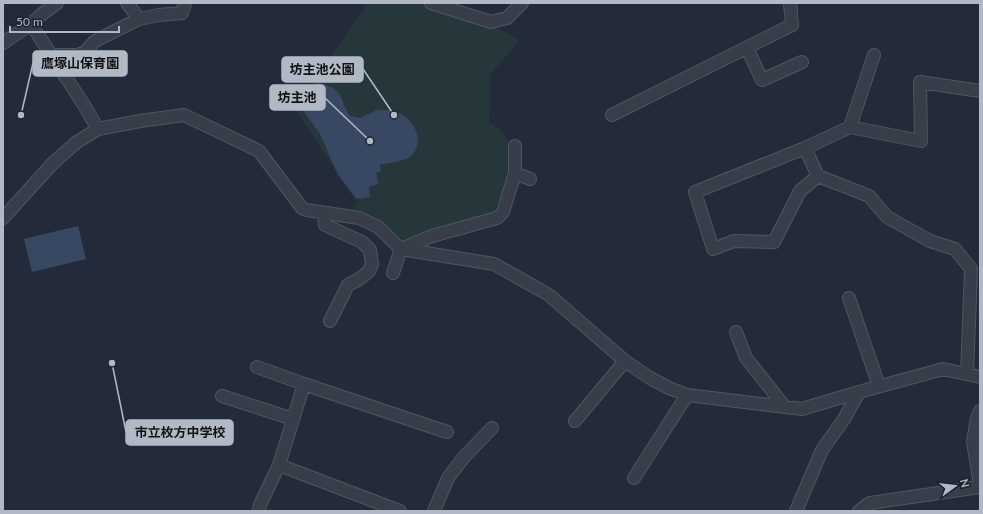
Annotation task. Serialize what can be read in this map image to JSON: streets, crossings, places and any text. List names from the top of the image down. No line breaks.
{"places":["鷹塚山保育園","坊主池公園","坊主池","市立枚方中学校"],"scale_bar":"50 m","north":"right"}
